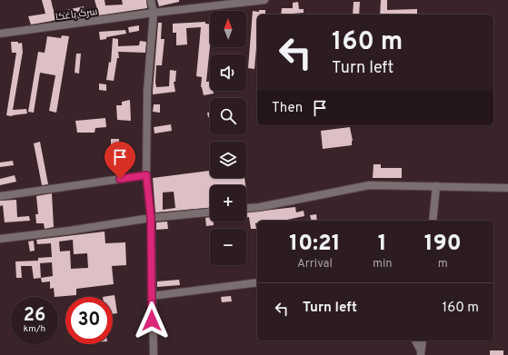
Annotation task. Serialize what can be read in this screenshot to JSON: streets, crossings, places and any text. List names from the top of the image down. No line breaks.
{"streets":{"street":["سرک باغکا"]},"north":"top","page":{"map_buttons":["+","−"],"turn":["160 m","Turn left"],"then":"Then","eta":["10:21","Arrival","1","min","190","m"],"list":[{"name":"Turn left","value":"160 m"}],"speed":"26 km/h","limit":"30"}}
